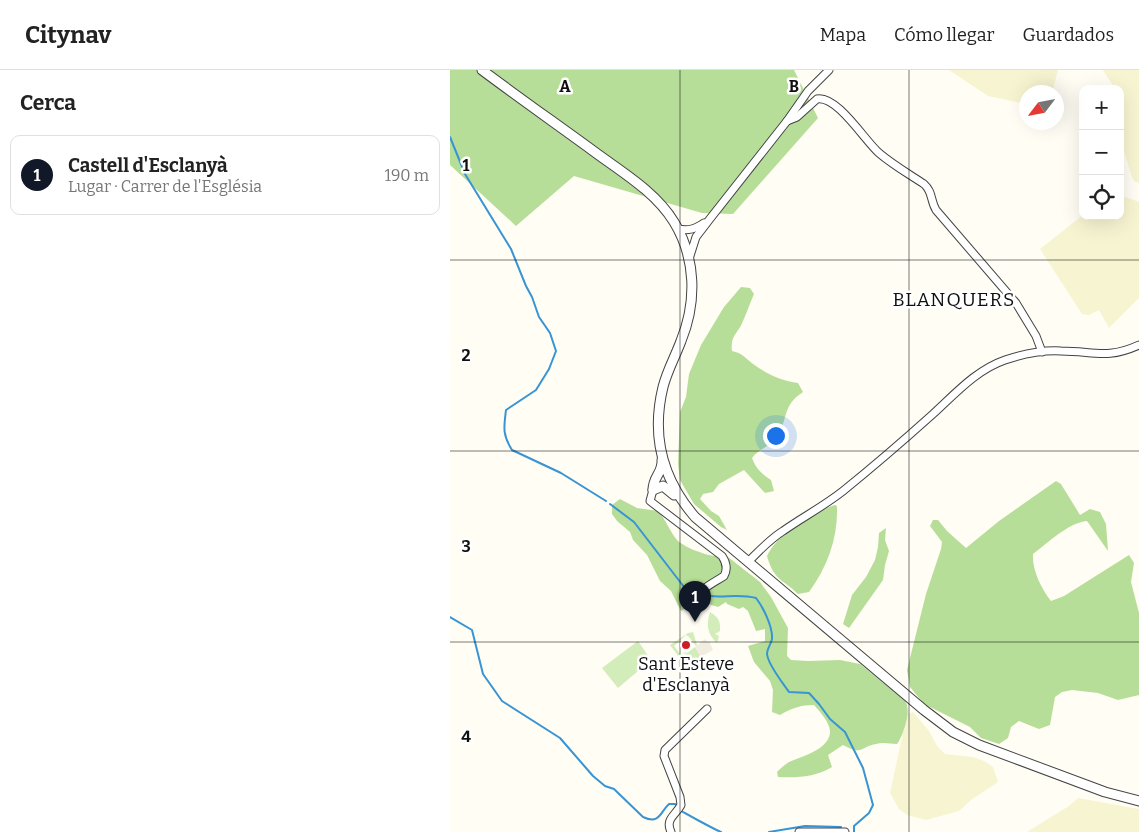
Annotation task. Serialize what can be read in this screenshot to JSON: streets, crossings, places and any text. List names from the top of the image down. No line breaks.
{"districts":["BLANQUERS"],"places":["Sant Esteve d'Esclanyà"],"north":"bottom left","page":{"header":"Citynav","nav":["Mapa","Cómo llegar","Guardados"],"heading":"Cerca","map_buttons":["+","−"],"list":[{"mark":"1","name":"Castell d'Esclanyà","note":"Lugar · Carrer de l'Església","value":"190 m"}],"pins":"1"},"grid":{"columns":["A","B"],"rows":["1","2","3","4"]}}
